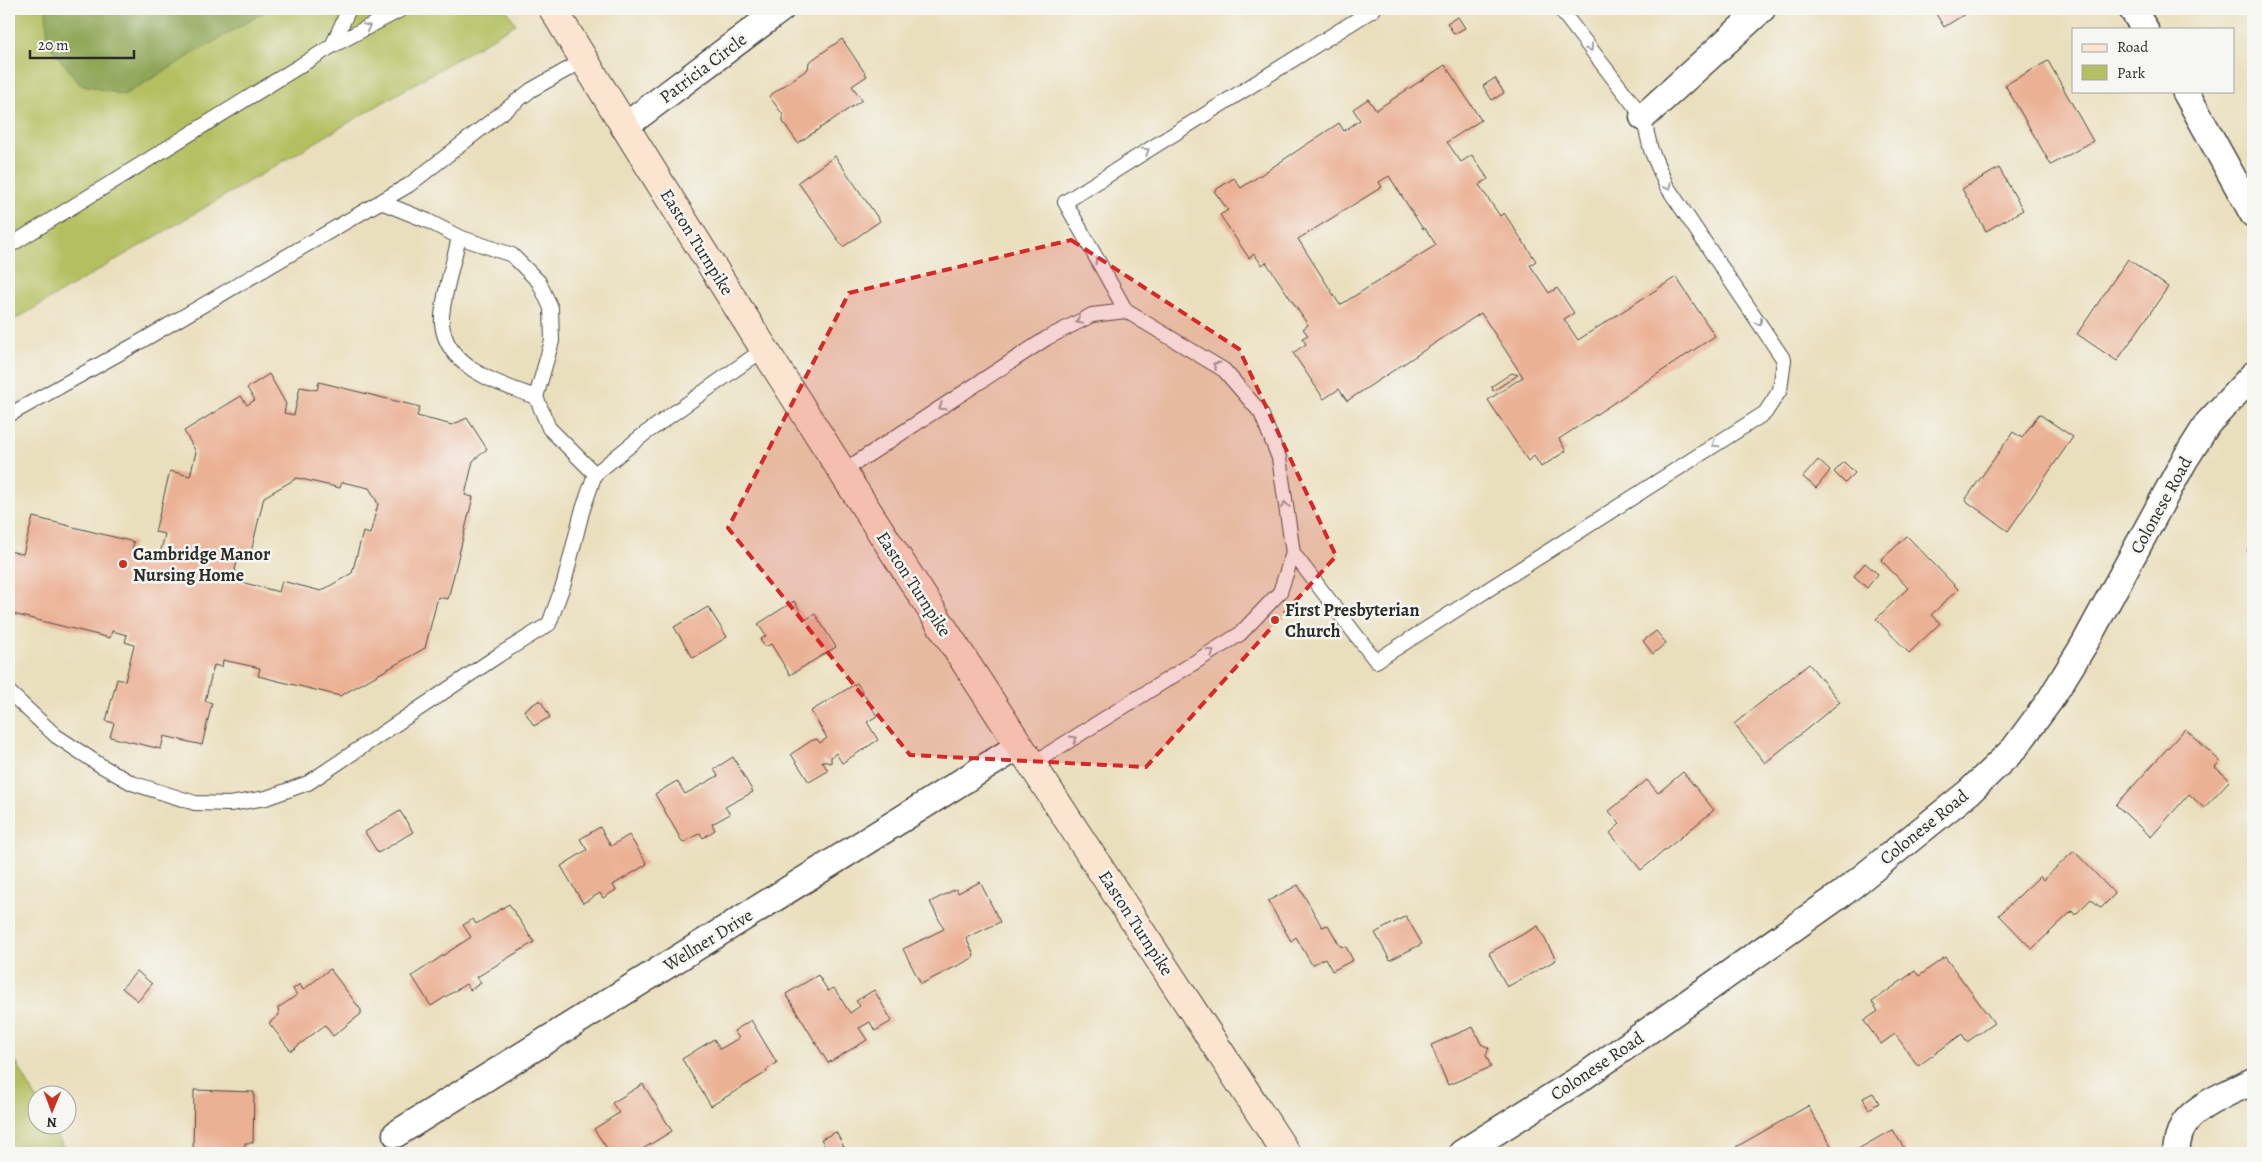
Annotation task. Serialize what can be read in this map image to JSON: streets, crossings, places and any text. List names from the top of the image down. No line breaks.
{"streets":{"main road":["Easton Turnpike"],"street":["Patricia Circle","Colonese Road","Wellner Drive"]},"crossings":[["Patricia Circle","Easton Turnpike"],["Easton Turnpike","Wellner Drive"]],"places":["Cambridge Manor Nursing Home","First Presbyterian Church"],"legend":["Road","Park"],"scale_bar":"20 m","north":"bottom"}
